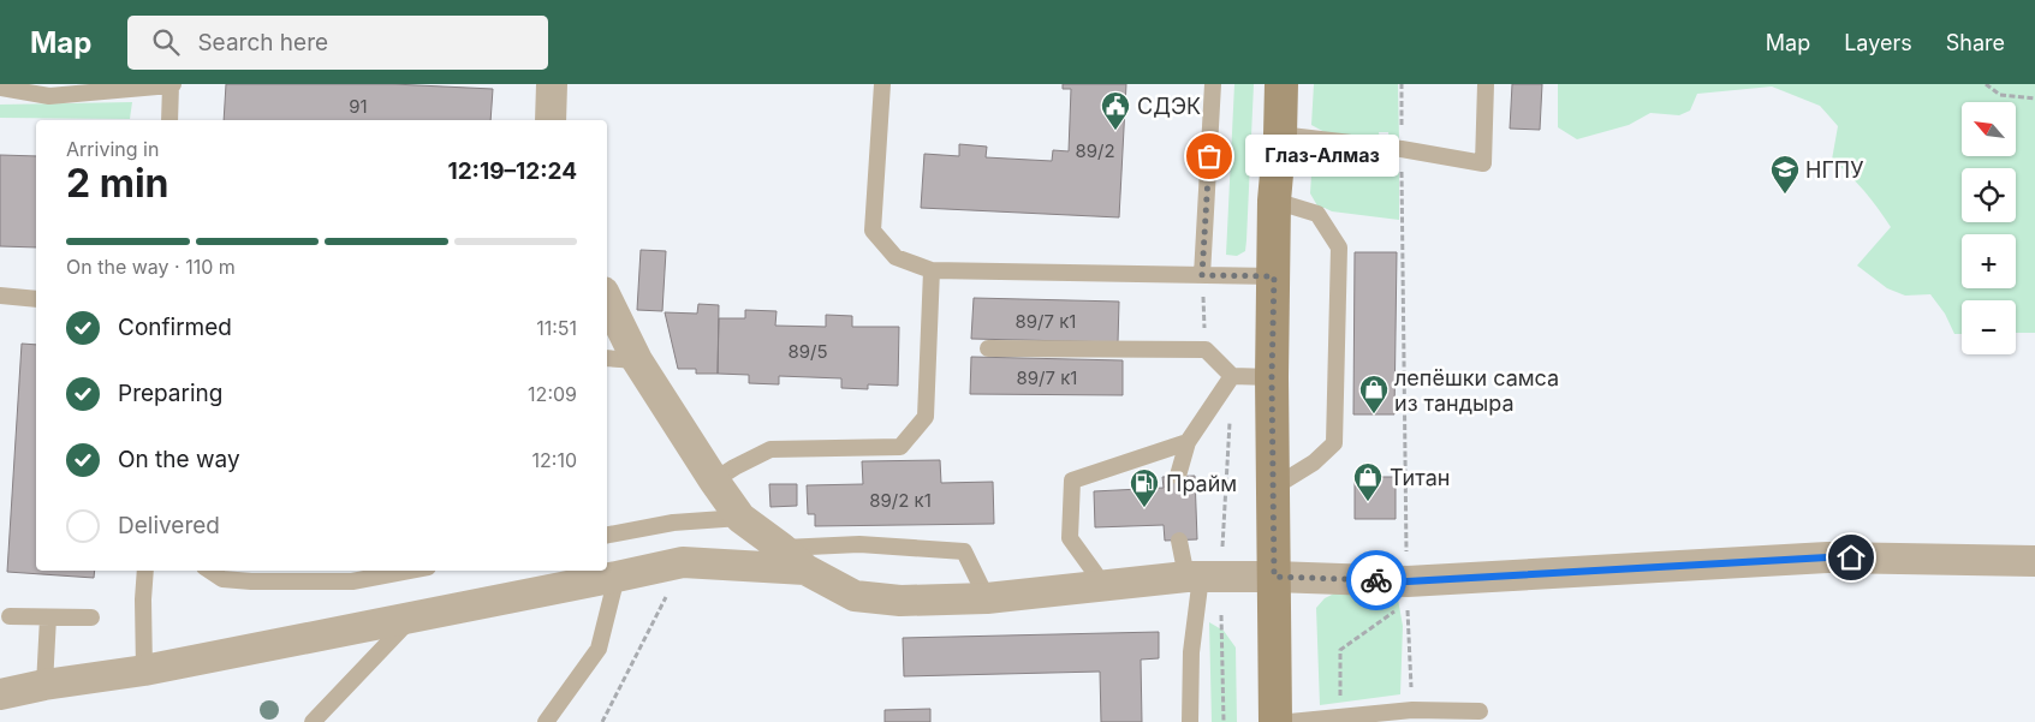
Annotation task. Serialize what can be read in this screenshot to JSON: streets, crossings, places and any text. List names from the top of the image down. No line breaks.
{"places":{"public building":["СДЭК"],"other":["Глаз-Алмаз"],"school or university":["НГПУ"],"shop":["лепёшки самса из тандыра","Титан"],"fuel station":["Прайм"]},"house_numbers":["91","89/2","89/7 к1","89/5","89/7 к1","89/2 к1"],"north":"top left","page":{"header":"Map","search":"Search here","nav":["Map","Layers","Share"],"map_buttons":["+","−"],"heading":["2 min","Arriving in","12:19–12:24"],"bubble":"Глаз-Алмаз","bar":"On the way · 110 m","list":[["Confirmed","11:51"],["Preparing","12:09"],["On the way","12:10"],"Delivered"]}}
